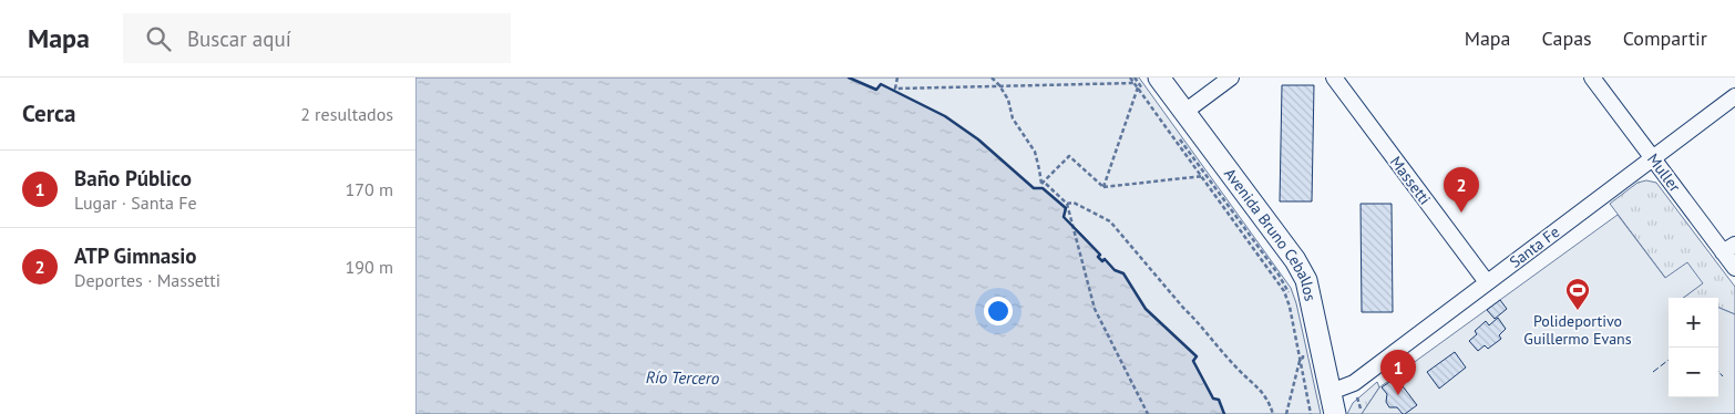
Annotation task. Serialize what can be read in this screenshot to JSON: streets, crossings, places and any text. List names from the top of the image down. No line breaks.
{"streets":{"main road":["Avenida Bruno Ceballos"],"street":["Muller","Massetti","Santa Fe"]},"crossings":[["Muller","Santa Fe"],["Massetti","Santa Fe"],["Avenida Bruno Ceballos","Santa Fe"]],"water":["Río Tercero"],"places":{"sports":["Polideportivo Guillermo Evans"]},"page":{"header":"Mapa","search":"Buscar aquí","nav":["Mapa","Capas","Compartir"],"heading":["Cerca","2 resultados"],"list":[{"mark":"1","name":"Baño Público","note":"Lugar · Santa Fe","value":"170 m"},{"mark":"2","name":"ATP Gimnasio","note":"Deportes · Massetti","value":"190 m"}],"pins":["2","1"],"map_buttons":["+","−"]}}
